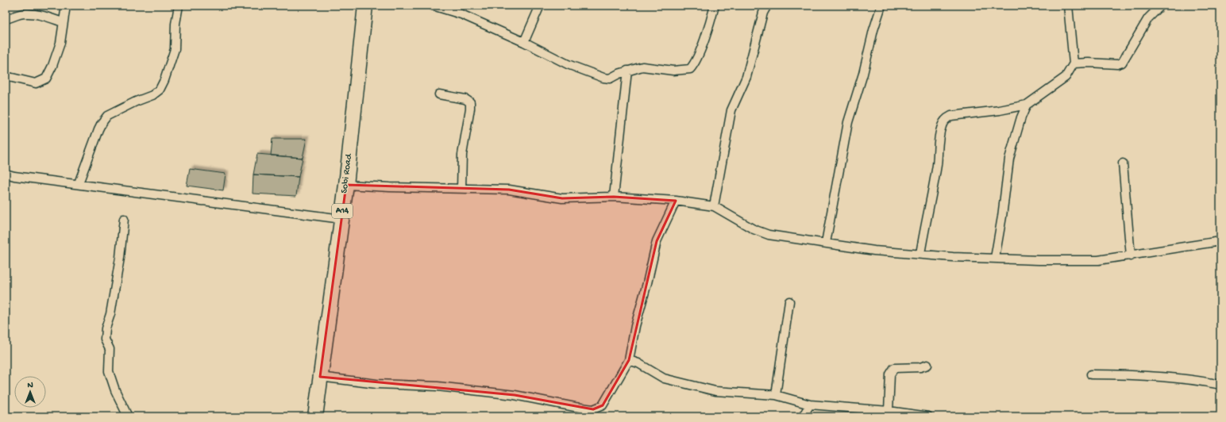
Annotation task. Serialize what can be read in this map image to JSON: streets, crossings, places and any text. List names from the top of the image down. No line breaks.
{"streets":{"highway":["Sobi Road","A14"]},"north":"top"}
